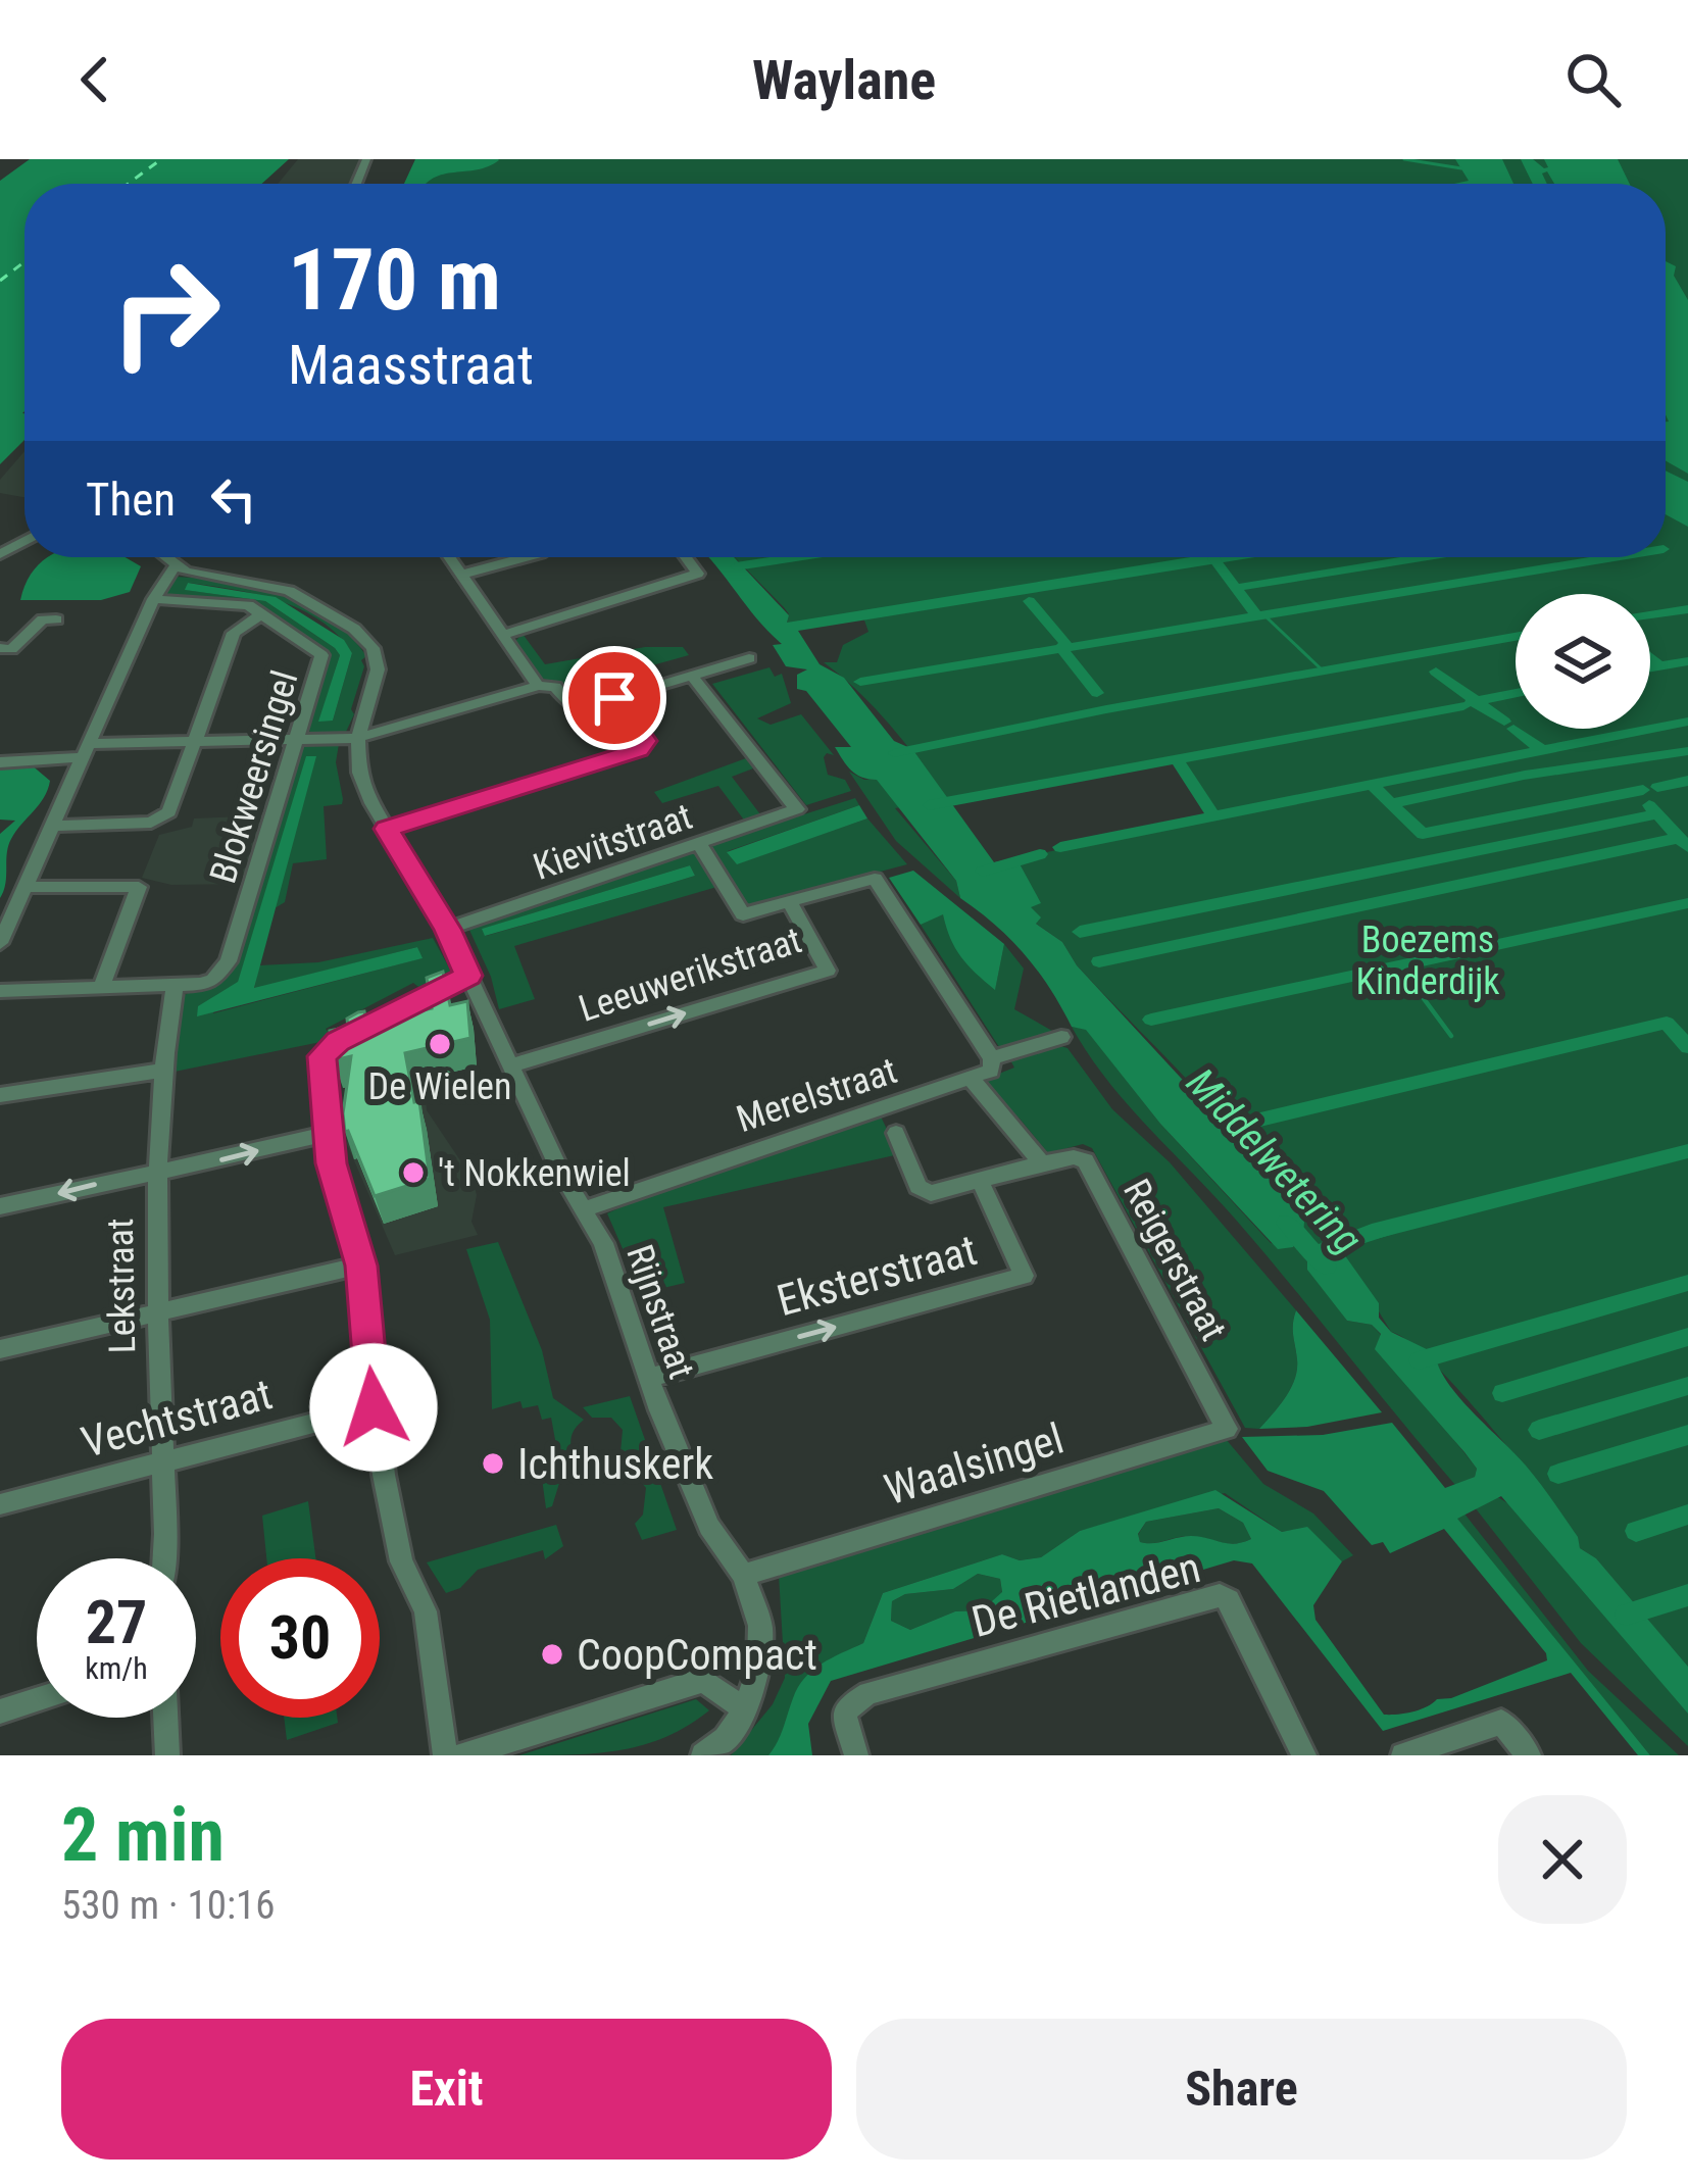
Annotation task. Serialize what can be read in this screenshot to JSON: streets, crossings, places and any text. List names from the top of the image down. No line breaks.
{"streets":{"street":["Blokweersingel","Kievitstraat","Leeuwerikstraat","Merelstraat","Reigerstraat","Eksterstraat","Lekstraat","Rijnstraat","Vechtstraat","Waalsingel","De Rietlanden"]},"crossings":[["Blokweersingel","Lekstraat"],["Kievitstraat","Rijnstraat"],["Leeuwerikstraat","Rijnstraat"],["Merelstraat","Rijnstraat"],["Reigerstraat","Waalsingel"],["Eksterstraat","Rijnstraat"],["Lekstraat","Vechtstraat"],["Rijnstraat","Waalsingel"]],"water":["Middelwetering"],"parks":["Boezems Kinderdijk"],"places":["De Wielen","'t Nokkenwiel","Ichthuskerk","CoopCompact"],"page":{"header":"Waylane","turn":["170 m","Maasstraat"],"then":"Then","speed":"27 km/h","limit":"30","heading":["2 min","530 m · 10:16"],"buttons":["Exit","Share"]}}
